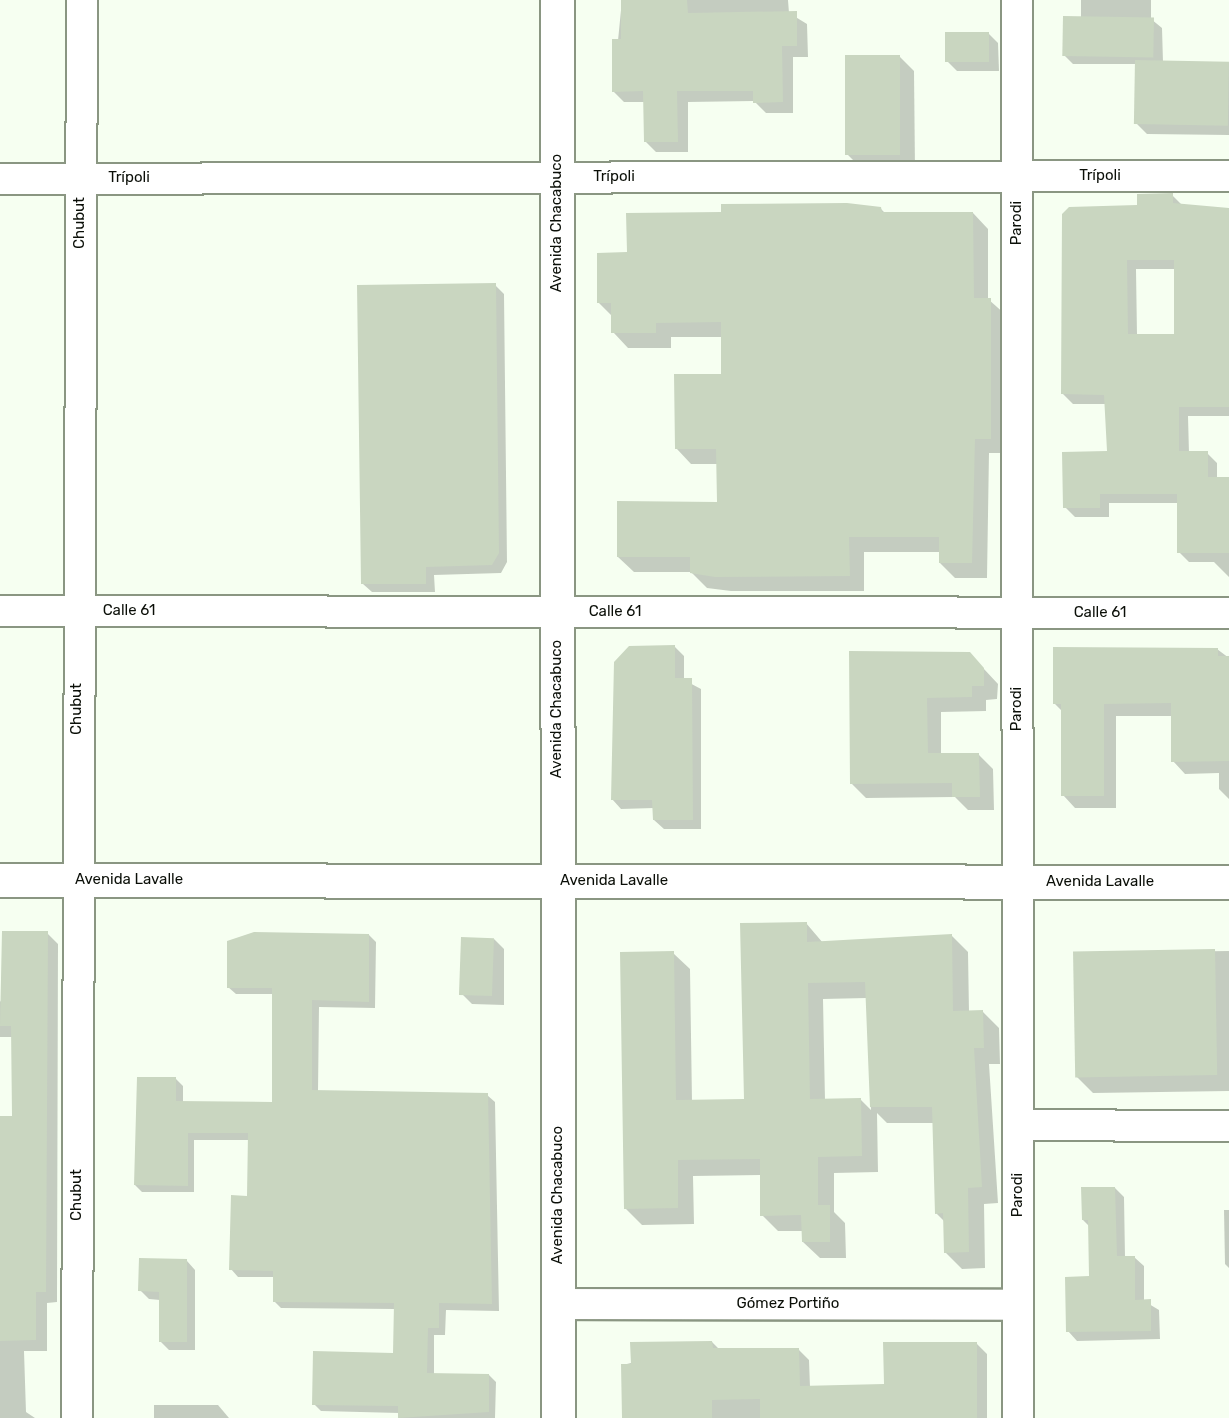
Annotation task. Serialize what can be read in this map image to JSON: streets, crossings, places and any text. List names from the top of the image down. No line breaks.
{"streets":{"main road":["Avenida Chacabuco","Avenida Lavalle"],"street":["Trípoli","Chubut","Parodi","Calle 61","Gómez Portiño"]},"crossings":[["Trípoli","Chubut"],["Trípoli","Avenida Chacabuco"],["Trípoli","Parodi"],["Chubut","Calle 61"],["Chubut","Avenida Lavalle"],["Avenida Chacabuco","Calle 61"],["Avenida Chacabuco","Avenida Lavalle"],["Avenida Chacabuco","Gómez Portiño"],["Parodi","Calle 61"],["Parodi","Avenida Lavalle"],["Parodi","Gómez Portiño"]]}
